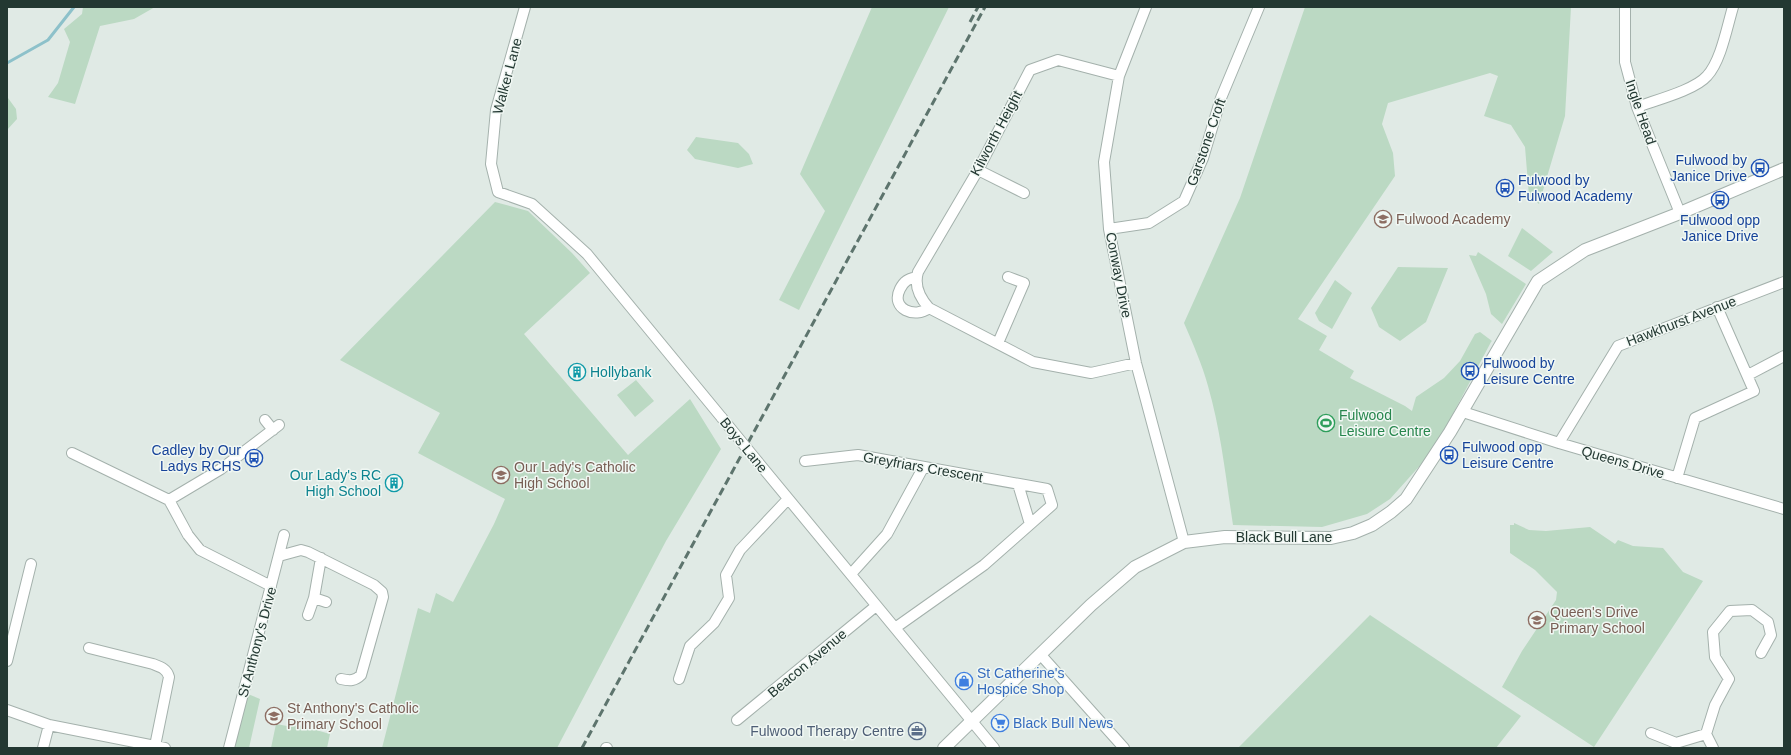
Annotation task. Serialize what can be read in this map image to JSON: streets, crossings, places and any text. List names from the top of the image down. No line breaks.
{"streets":{"street":["Walker Lane","Ingle Head","Kilworth Height","Garstone Croft","Conway Drive","Hawkhurst Avenue","Boys Lane","Queens Drive","Greyfriars Crescent","Black Bull Lane","St Anthony's Drive","Beacon Avenue"]},"crossings":[["Walker Lane","Boys Lane"],["Ingle Head","Black Bull Lane"],["Kilworth Height","Conway Drive"],["Garstone Croft","Conway Drive"],["Conway Drive","Black Bull Lane"],["Hawkhurst Avenue","Queens Drive"],["Boys Lane","Greyfriars Crescent"],["Boys Lane","Black Bull Lane"],["Boys Lane","Beacon Avenue"],["Queens Drive","Black Bull Lane"]],"places":{"bus stop":["Fulwood by Janice Drive","Fulwood by Fulwood Academy","Fulwood opp Janice Drive","Fulwood by Leisure Centre","Fulwood opp Leisure Centre","Cadley by Our Ladys RCHS"],"school or university":["Fulwood Academy","Our Lady's Catholic High School","Queen's Drive Primary School","St Anthony's Catholic Primary School"],"building":["Hollybank","Our Lady's RC High School"],"sports":["Fulwood Leisure Centre"],"shop":["St Catherine's Hospice Shop"],"supermarket":["Black Bull News"],"office":["Fulwood Therapy Centre"]}}
